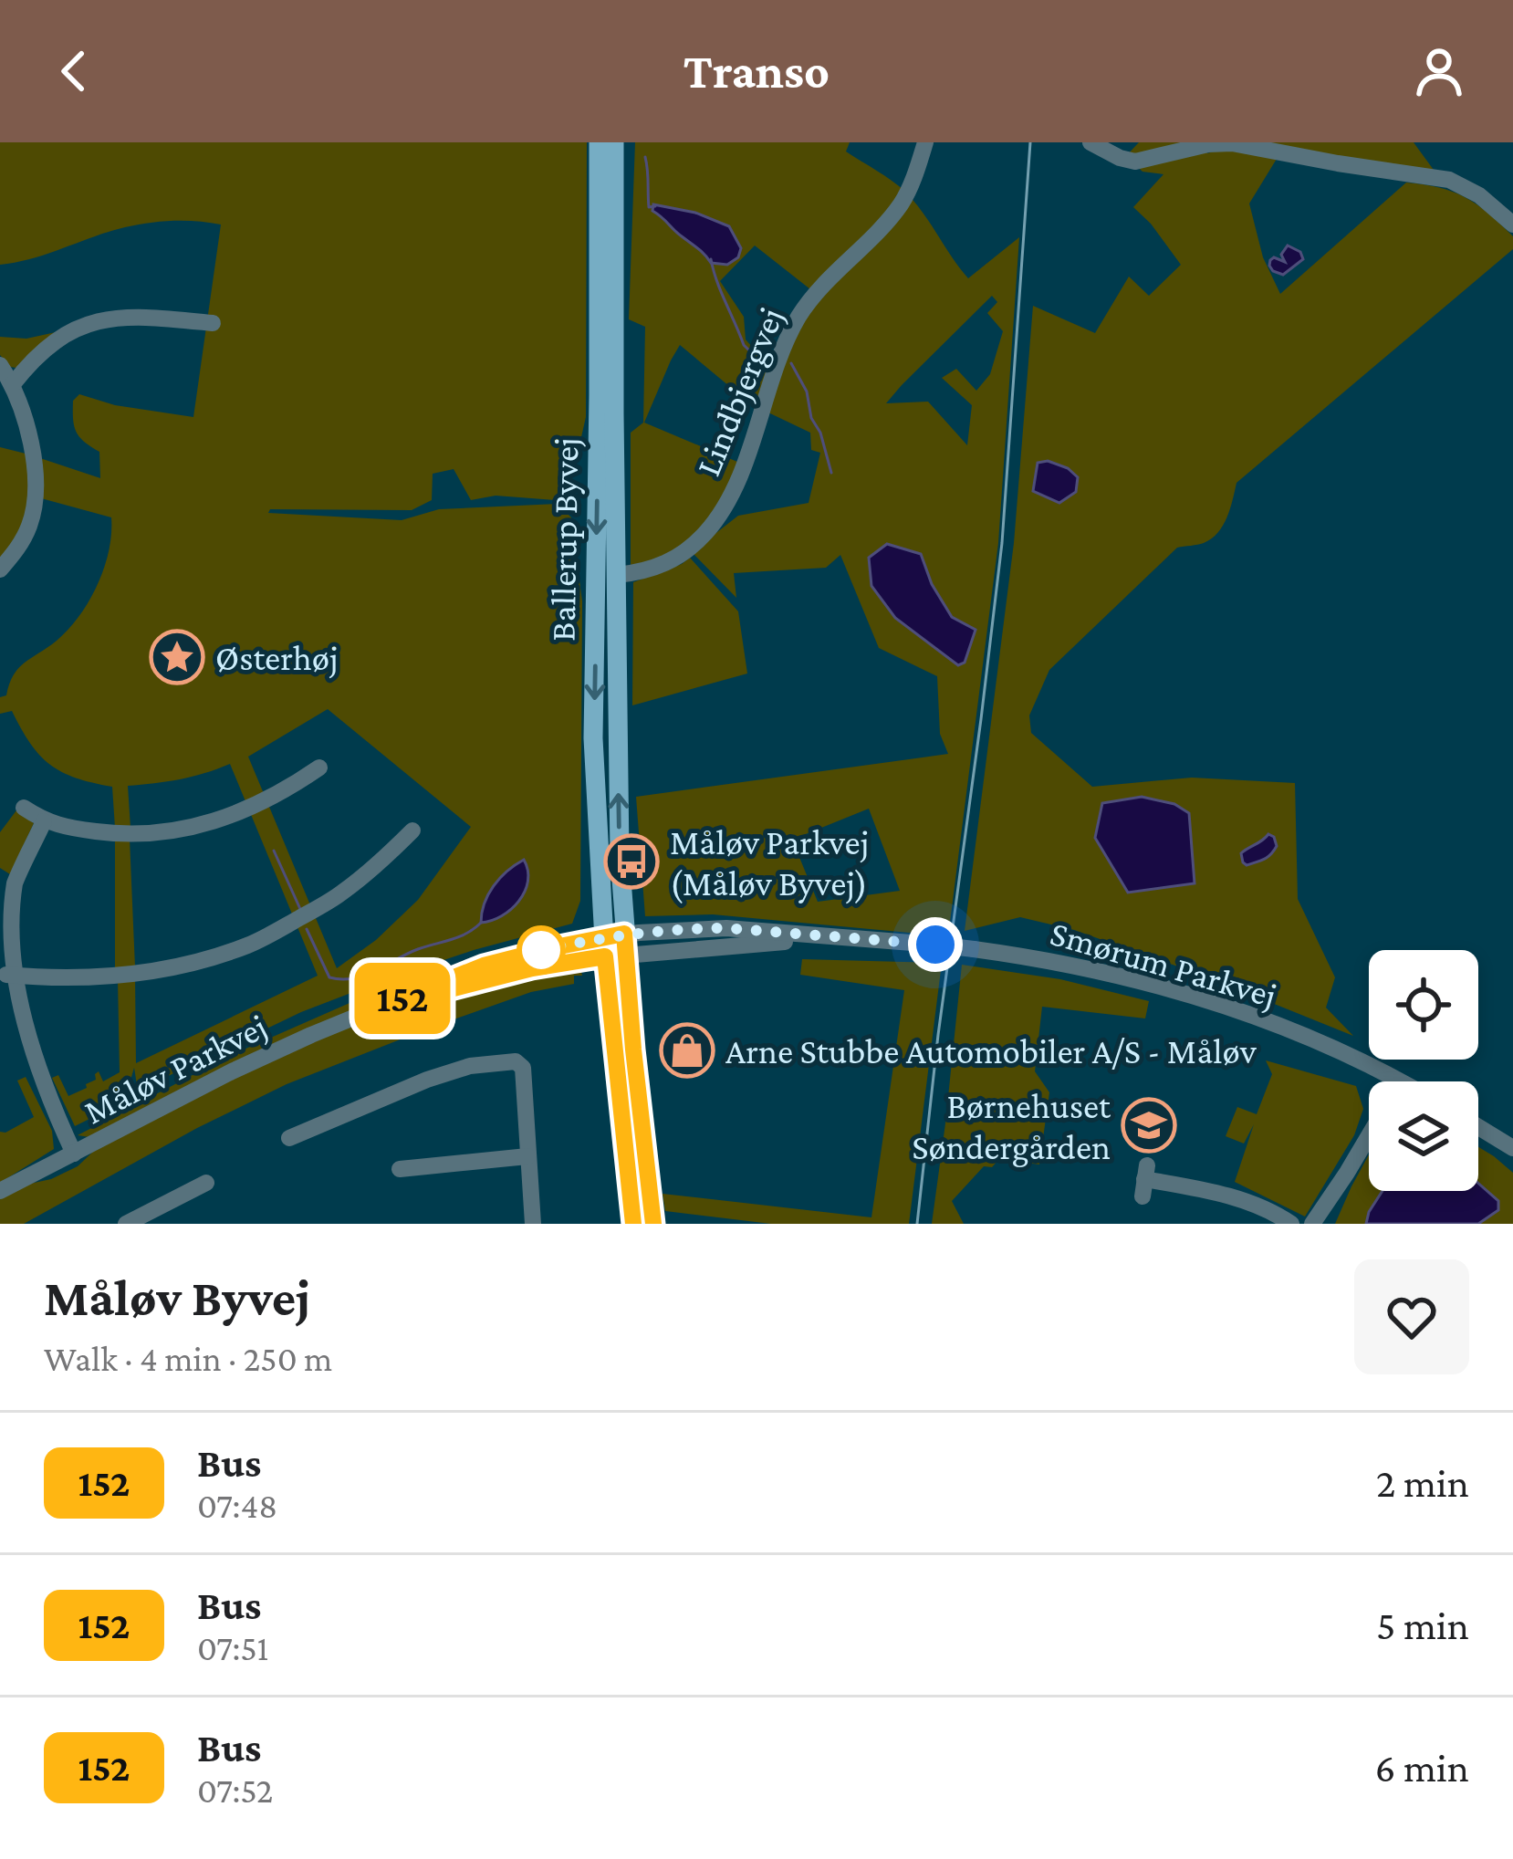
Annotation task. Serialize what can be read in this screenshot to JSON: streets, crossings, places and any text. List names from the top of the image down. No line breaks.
{"streets":{"main road":["Ballerup Byvej"],"street":["Lindbjergvej","Smørum Parkvej","Måløv Parkvej"]},"crossings":[["Lindbjergvej","Ballerup Byvej"],["Ballerup Byvej","Smørum Parkvej"],["Ballerup Byvej","Måløv Parkvej"],["Smørum Parkvej","Måløv Parkvej"]],"places":{"place":["Østerhøj"],"bus stop":["Måløv Parkvej (Måløv Byvej)"],"shop":["Arne Stubbe Automobiler A/S - Måløv"],"school or university":["Børnehuset Søndergården"]},"lines":["bus line 152"],"page":{"header":"Transo","on_map":"152","heading":["Måløv Byvej","Walk · 4 min · 250 m"],"list":[{"mark":"152","name":"Bus","note":"07:48","value":"2 min"},{"mark":"152","name":"Bus","note":"07:51","value":"5 min"},{"mark":"152","name":"Bus","note":"07:52","value":"6 min"}]}}
